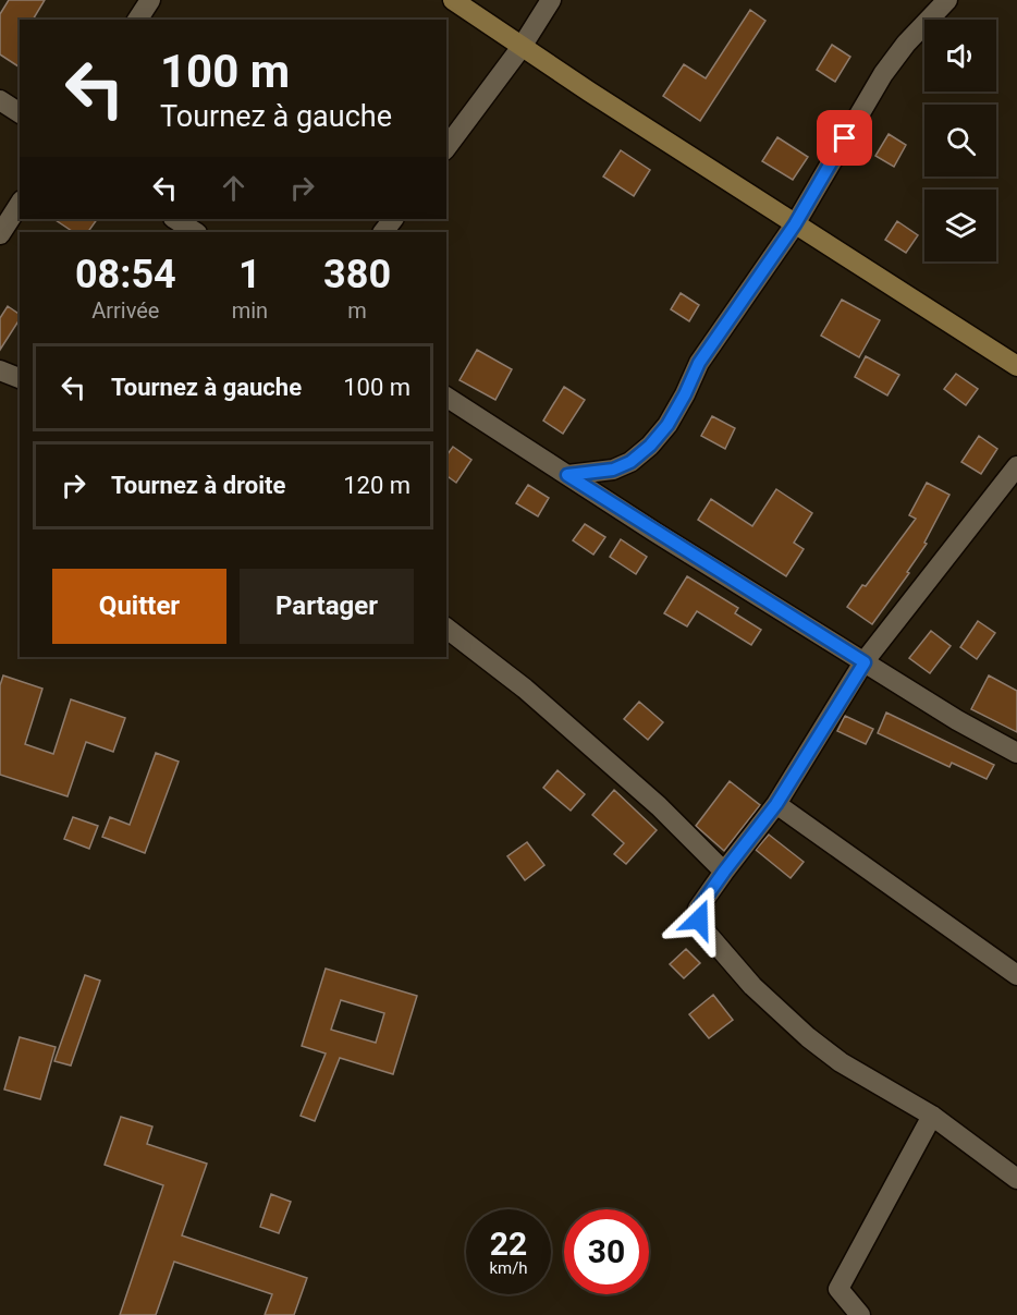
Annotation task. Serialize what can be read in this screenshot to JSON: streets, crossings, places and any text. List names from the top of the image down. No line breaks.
{"page":{"turn":["100 m","Tournez à gauche"],"eta":["08:54","Arrivée","1","min","380","m"],"list":[{"name":"Tournez à gauche","value":"100 m"},{"name":"Tournez à droite","value":"120 m"}],"buttons":["Quitter","Partager"],"speed":"22 km/h","limit":"30"}}
